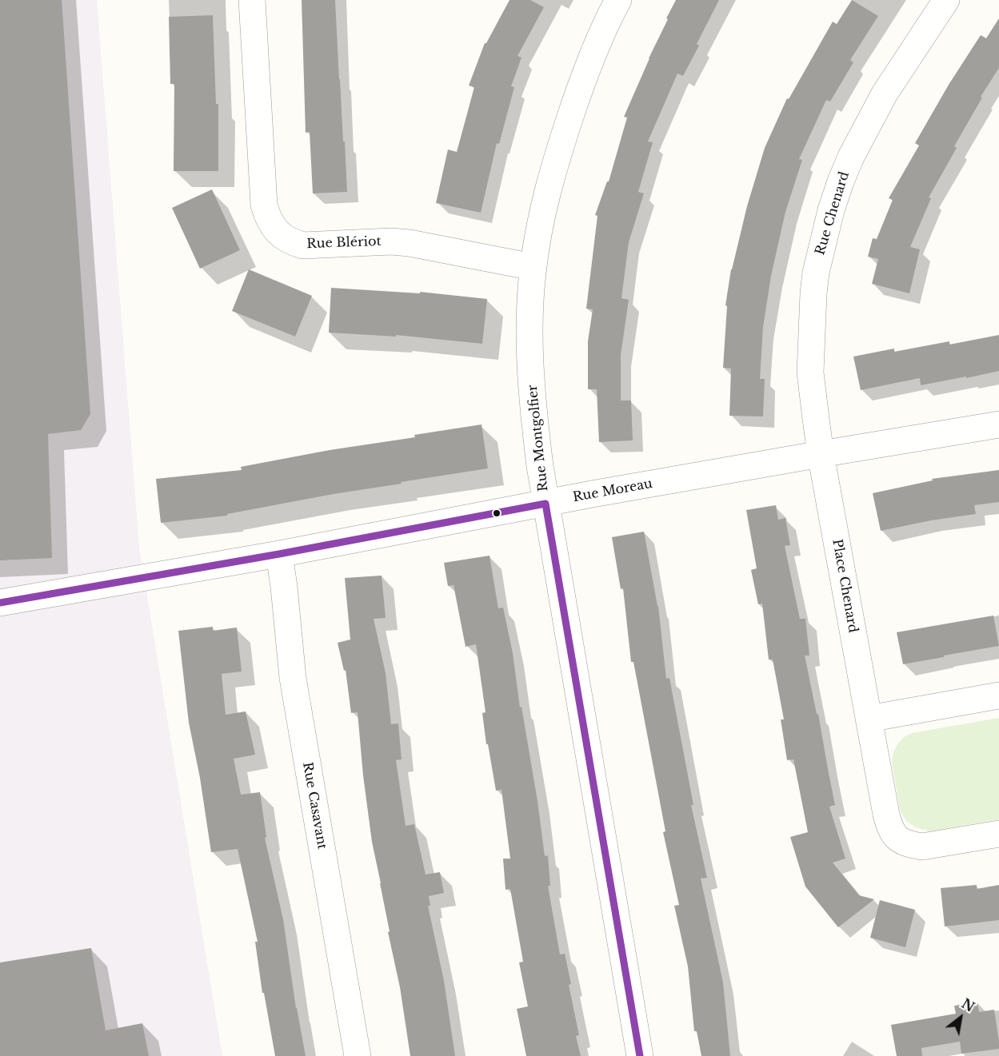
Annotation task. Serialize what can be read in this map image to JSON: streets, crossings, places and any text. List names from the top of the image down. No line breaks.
{"streets":{"street":["Rue Chenard","Rue Blériot","Rue Montgolfier","Rue Moreau","Place Chenard","Rue Casavant"]},"crossings":[["Rue Chenard","Rue Moreau"],["Rue Chenard","Place Chenard"],["Rue Blériot","Rue Montgolfier"],["Rue Montgolfier","Rue Moreau"],["Rue Moreau","Place Chenard"],["Rue Moreau","Rue Casavant"]],"north":"top right"}
